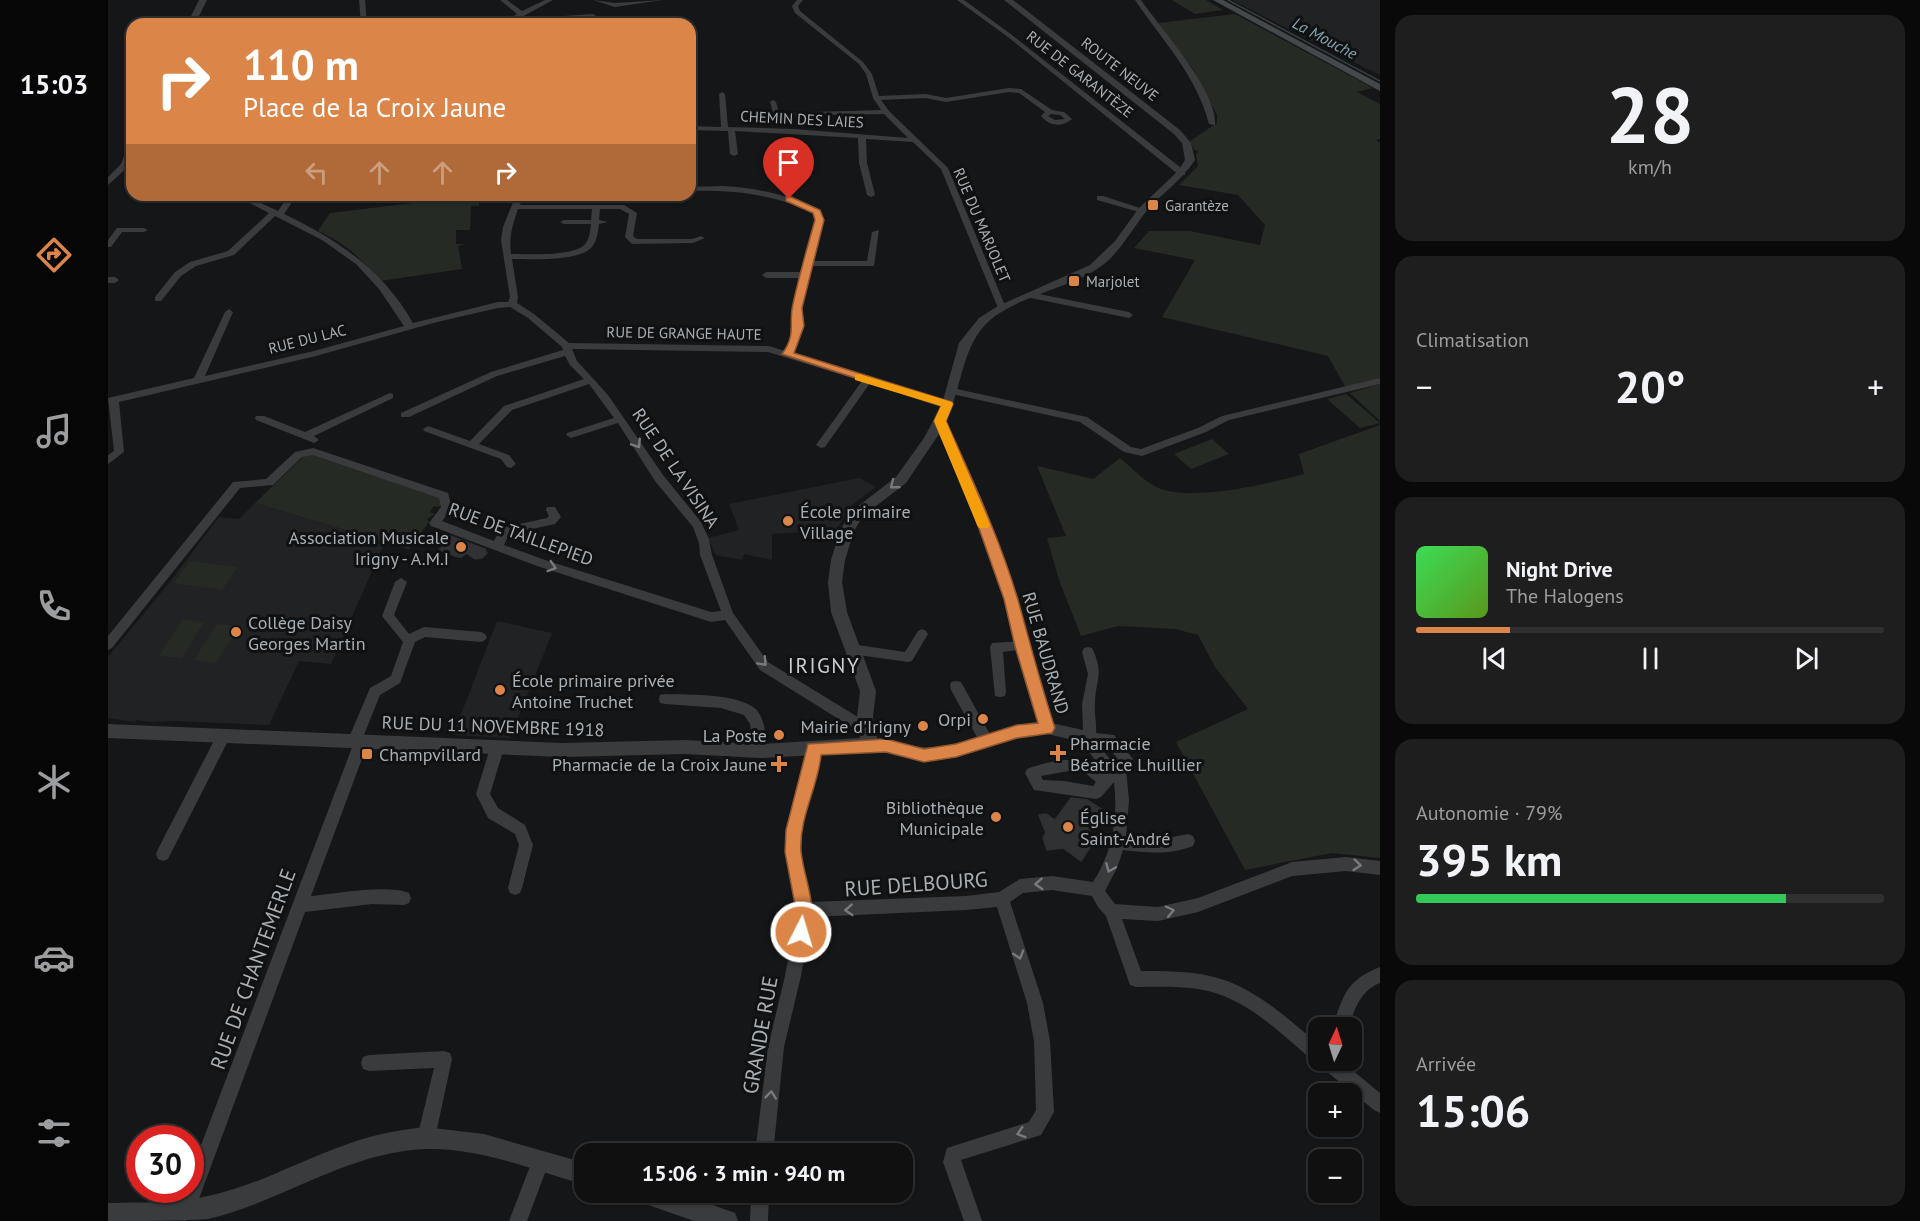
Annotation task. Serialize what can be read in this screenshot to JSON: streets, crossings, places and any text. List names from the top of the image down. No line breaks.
{"streets":{"street":["ROUTE NEUVE","RUE DE GARANTÈZE","CHEMIN DES LAIES","RUE DU MARJOLET","RUE DE GRANGE HAUTE","RUE DU LAC","RUE DE LA VISINA","RUE DE TAILLEPIED","RUE BAUDRAND","RUE DU 11 NOVEMBRE 1918","RUE DELBOURG","RUE DE CHANTEMERLE","GRANDE RUE"]},"crossings":[["ROUTE NEUVE","RUE DE GARANTÈZE"],["CHEMIN DES LAIES","RUE DU MARJOLET"],["RUE DE GRANGE HAUTE","RUE DE LA VISINA"],["RUE DU LAC","RUE DE LA VISINA"],["RUE DE LA VISINA","RUE DE TAILLEPIED"],["RUE DE LA VISINA","RUE DU 11 NOVEMBRE 1918"],["RUE BAUDRAND","RUE DU 11 NOVEMBRE 1918"],["RUE DU 11 NOVEMBRE 1918","RUE DE CHANTEMERLE"],["RUE DU 11 NOVEMBRE 1918","GRANDE RUE"],["RUE DELBOURG","GRANDE RUE"]],"one_way":["RUE DE LA VISINA","RUE DE TAILLEPIED","RUE DELBOURG","GRANDE RUE"],"districts":["IRIGNY"],"water":["La Mouche"],"places":{"transit":["Garantèze","Marjolet","Champvillard"],"other":["École primaire Village","Association Musicale Irigny - A.M.I","Collège Daisy Georges Martin","École primaire privée Antoine Truchet","Orpi","Mairie d'Irigny","La Poste","Bibliothèque Municipale","Église Saint-André"],"health":["Pharmacie Béatrice Lhuillier","Pharmacie de la Croix Jaune"]},"north":"top","page":{"tabs":"15:03","tile":[["28","km/h"],"Climatisation",["Autonomie · 79%","395 km"],["Arrivée","15:06"]],"turn":["110 m","Place de la Croix Jaune"],"heat":["−","20°","+"],"song":["Night Drive","The Halogens"],"map_buttons":["+","−"],"limit":"30","trip":"15:06 · 3 min · 940 m"}}
